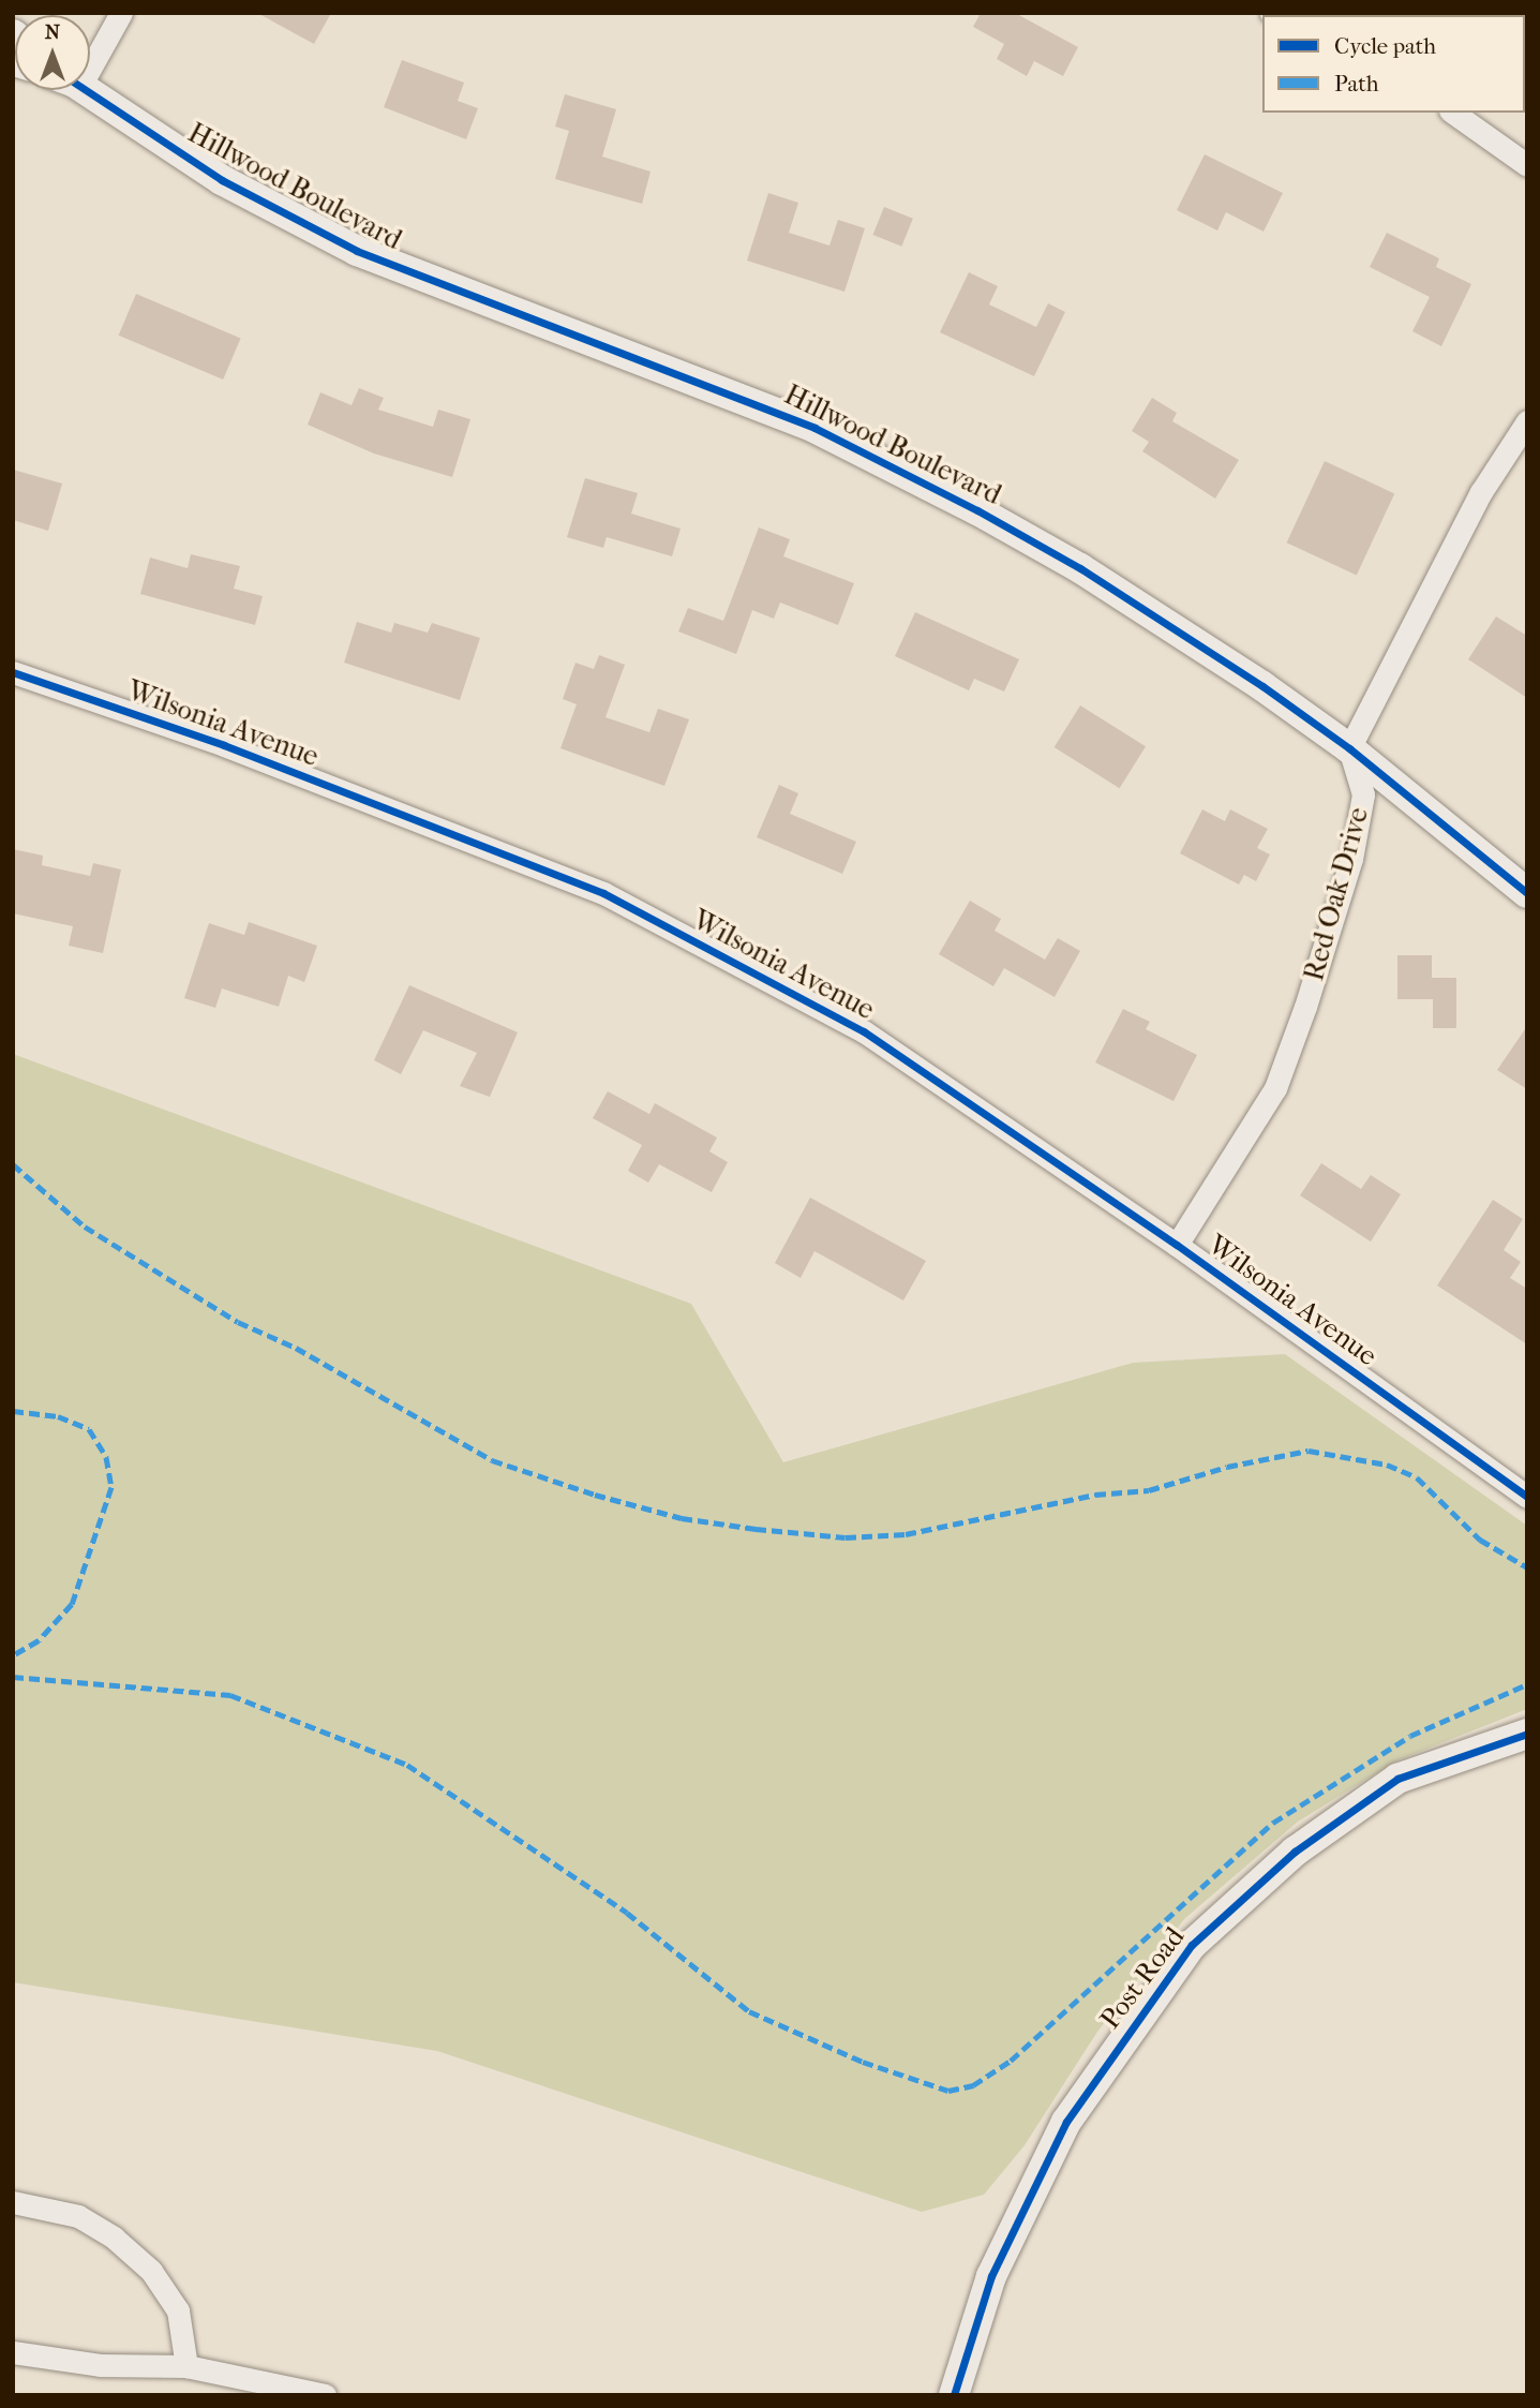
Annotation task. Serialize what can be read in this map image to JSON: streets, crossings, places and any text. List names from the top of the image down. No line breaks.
{"streets":{"street":["Hillwood Boulevard","Wilsonia Avenue","Red Oak Drive","Post Road"]},"crossings":[["Hillwood Boulevard","Red Oak Drive"],["Wilsonia Avenue","Red Oak Drive"]],"legend":["Cycle path","Path"],"north":"top"}
